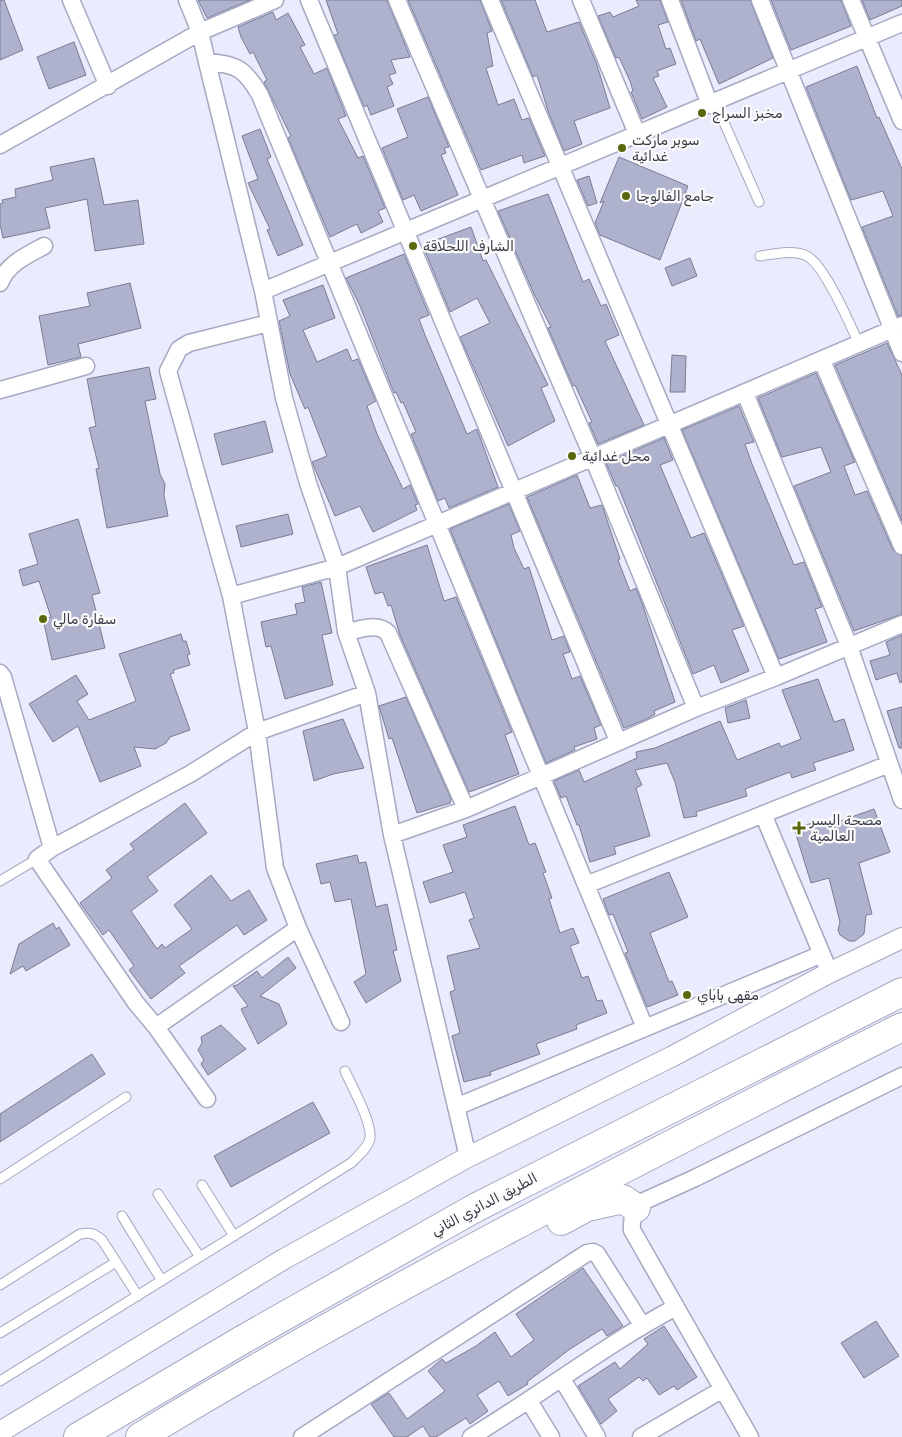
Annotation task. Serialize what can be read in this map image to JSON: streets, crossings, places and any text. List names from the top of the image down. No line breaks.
{"streets":{"highway":["الطريق الدائري الثاني"]},"places":{"other":["مخبز السراج","سوبر ماركت غدائية","جامع الفالوجا","الشارف اللحلاقة","محل غدائية","سفارة مالي","مقهى باباي"],"health":["مصحة اليسر العالمية"]}}
